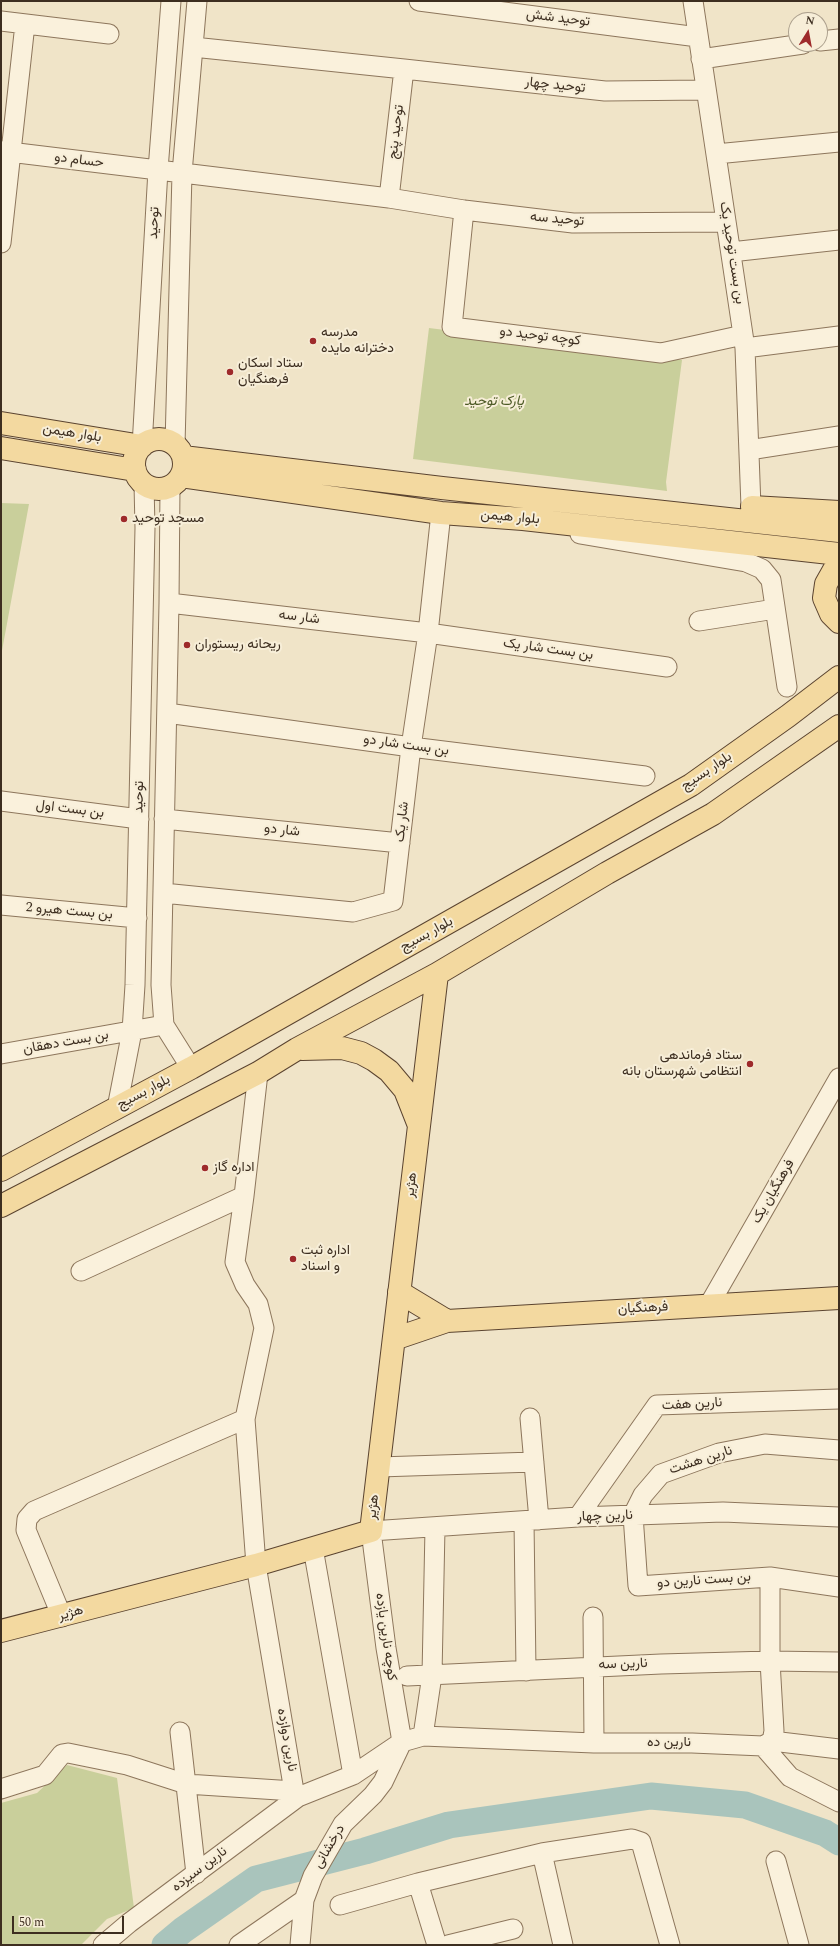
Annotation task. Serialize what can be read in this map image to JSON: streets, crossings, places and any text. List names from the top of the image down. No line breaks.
{"streets":{"main road":["بلوار هیمن","بلوار بسیج","هژیر","فرهنگیان"],"street":["توحید شش","توحید چهار","توحید پنج","حسام دو","توحید سه","توحید","بن بست توحید یک","کوچه توحید دو","شار سه","بن بست شار یک","بن بست شار دو","بن بست اول","شار یک","شار دو","بن بست هیرو 2","بن بست دهقان","فرهنگیان یک","نارین هفت","نارین هشت","نارین چهار","بن بست نارین دو","کوچه نارین یازده","نارین سه","نارین دوازده","نارین ده","درخشانی","نارین سیزده"]},"crossings":[["توحید شش","بن بست توحید یک"],["توحید چهار","توحید پنج"],["توحید چهار","بن بست توحید یک"],["توحید پنج","توحید سه"],["حسام دو","توحید"],["توحید سه","بن بست توحید یک"],["توحید سه","کوچه توحید دو"],["توحید","بلوار هیمن"],["توحید","شار سه"],["توحید","بن بست شار دو"],["توحید","بلوار بسیج"],["توحید","بن بست اول"],["توحید","شار یک"],["توحید","شار دو"],["توحید","بن بست هیرو 2"],["توحید","بن بست دهقان"],["بن بست توحید یک","کوچه توحید دو"],["بلوار هیمن","شار یک"],["شار سه","بن بست شار یک"],["شار سه","شار یک"],["بن بست شار یک","شار یک"],["بن بست شار دو","شار یک"],["شار یک","شار دو"],["هژیر","فرهنگیان"],["هژیر","نارین چهار"],["هژیر","کوچه نارین یازده"],["هژیر","نارین دوازده"],["فرهنگیان یک","فرهنگیان"],["نارین هفت","نارین چهار"],["نارین هشت","نارین چهار"],["نارین هشت","بن بست نارین دو"],["نارین چهار","بن بست نارین دو"],["نارین چهار","کوچه نارین یازده"],["کوچه نارین یازده","نارین ده"],["کوچه نارین یازده","درخشانی"],["نارین دوازده","نارین سیزده"],["نارین ده","درخشانی"]],"parks":["پارک توحید"],"places":["مدرسه دخترانه مایده","ستاد اسکان فرهنگیان","مسجد توحید","ریحانە ریستوران","ستاد فرماندهی انتظامی شهرستان بانه","اداره گاز","اداره ثبت و اسناد"],"scale_bar":"50 m","north":"top"}
